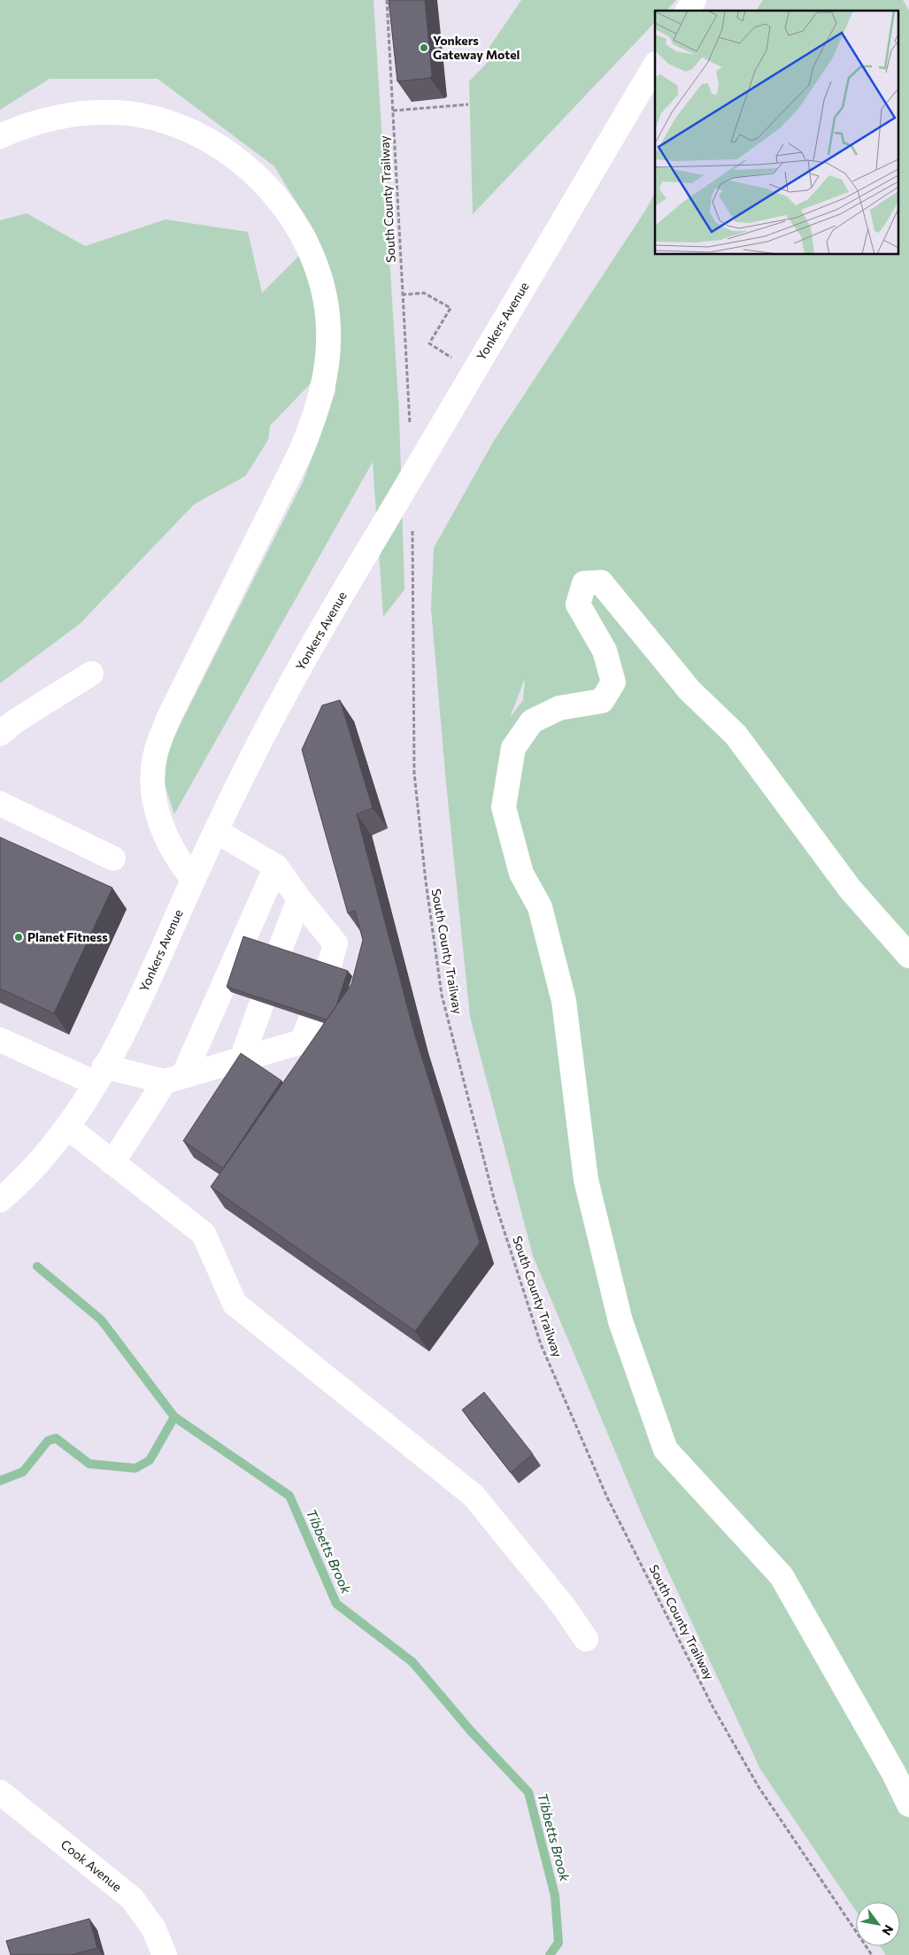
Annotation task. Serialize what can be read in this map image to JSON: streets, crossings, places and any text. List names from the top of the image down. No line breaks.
{"streets":{"main road":["Yonkers Avenue","Cook Avenue"],"path":["South County Trailway"]},"water":["Tibbetts Brook"],"places":["Yonkers Gateway Motel","Planet Fitness"],"north":"bottom right"}
